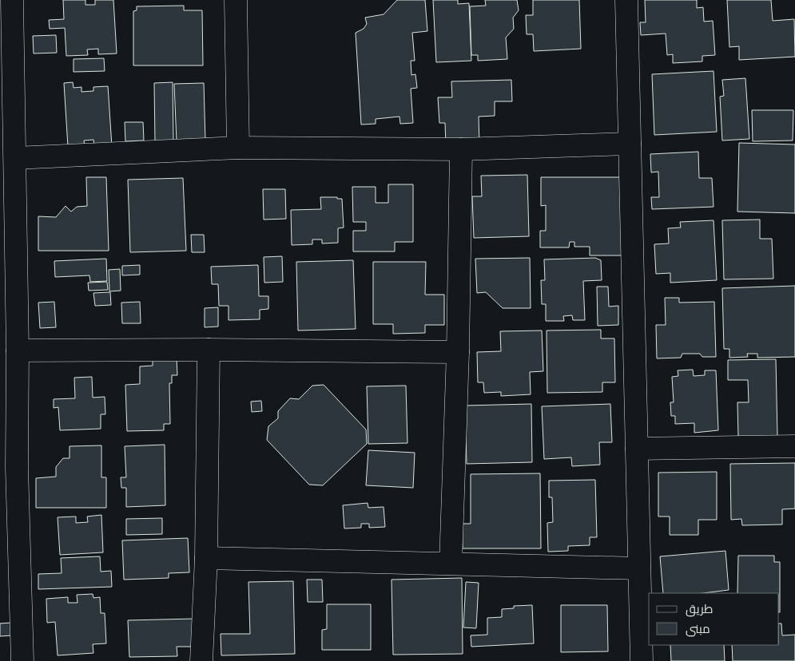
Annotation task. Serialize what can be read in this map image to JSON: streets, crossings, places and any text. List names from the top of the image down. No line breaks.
{"legend":["طريق","مبنى"]}
